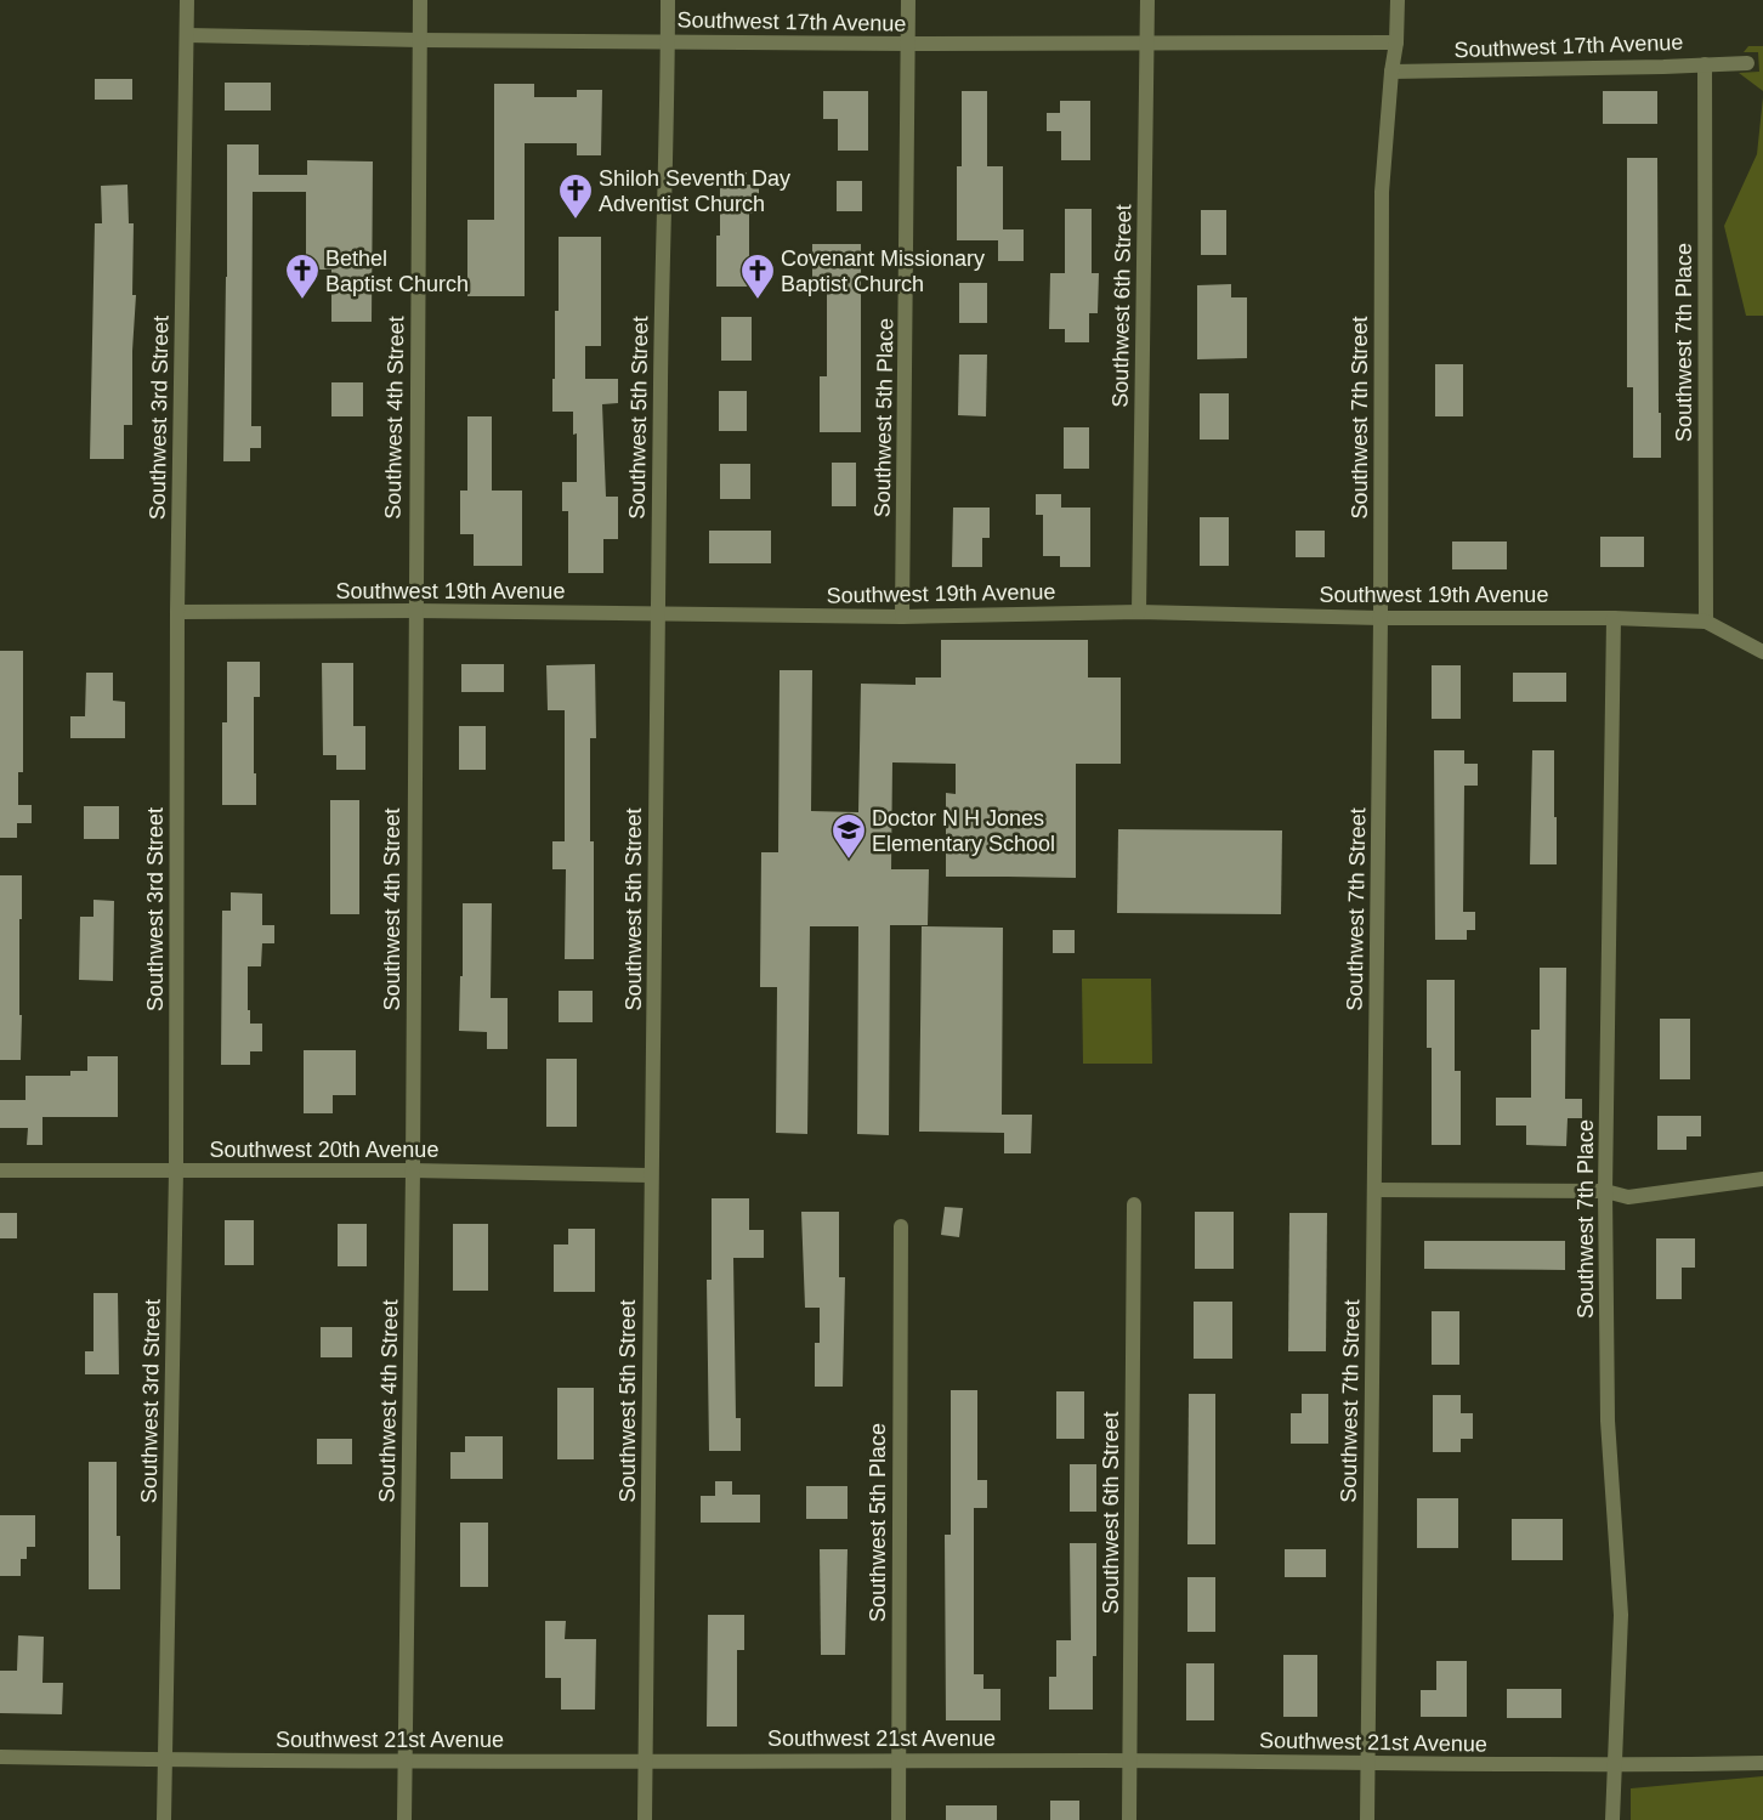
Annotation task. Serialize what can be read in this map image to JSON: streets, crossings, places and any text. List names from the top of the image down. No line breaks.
{"streets":{"street":["Southwest 17th Avenue","Southwest 6th Street","Southwest 7th Place","Southwest 3rd Street","Southwest 4th Street","Southwest 5th Street","Southwest 5th Place","Southwest 7th Street","Southwest 19th Avenue","Southwest 20th Avenue","Southwest 21st Avenue"]},"crossings":[["Southwest 17th Avenue","Southwest 6th Street"],["Southwest 17th Avenue","Southwest 7th Place"],["Southwest 17th Avenue","Southwest 3rd Street"],["Southwest 17th Avenue","Southwest 4th Street"],["Southwest 17th Avenue","Southwest 5th Street"],["Southwest 17th Avenue","Southwest 5th Place"],["Southwest 17th Avenue","Southwest 7th Street"],["Southwest 6th Street","Southwest 19th Avenue"],["Southwest 6th Street","Southwest 21st Avenue"],["Southwest 7th Place","Southwest 19th Avenue"],["Southwest 7th Place","Southwest 21st Avenue"],["Southwest 3rd Street","Southwest 19th Avenue"],["Southwest 3rd Street","Southwest 20th Avenue"],["Southwest 3rd Street","Southwest 21st Avenue"],["Southwest 4th Street","Southwest 19th Avenue"],["Southwest 4th Street","Southwest 20th Avenue"],["Southwest 4th Street","Southwest 21st Avenue"],["Southwest 5th Street","Southwest 19th Avenue"],["Southwest 5th Street","Southwest 20th Avenue"],["Southwest 5th Street","Southwest 21st Avenue"],["Southwest 5th Place","Southwest 19th Avenue"],["Southwest 5th Place","Southwest 21st Avenue"],["Southwest 7th Street","Southwest 19th Avenue"],["Southwest 7th Street","Southwest 21st Avenue"]],"places":{"church":["Shiloh Seventh Day Adventist Church","Bethel Baptist Church","Covenant Missionary Baptist Church"],"school or university":["Doctor N H Jones Elementary School"]}}
